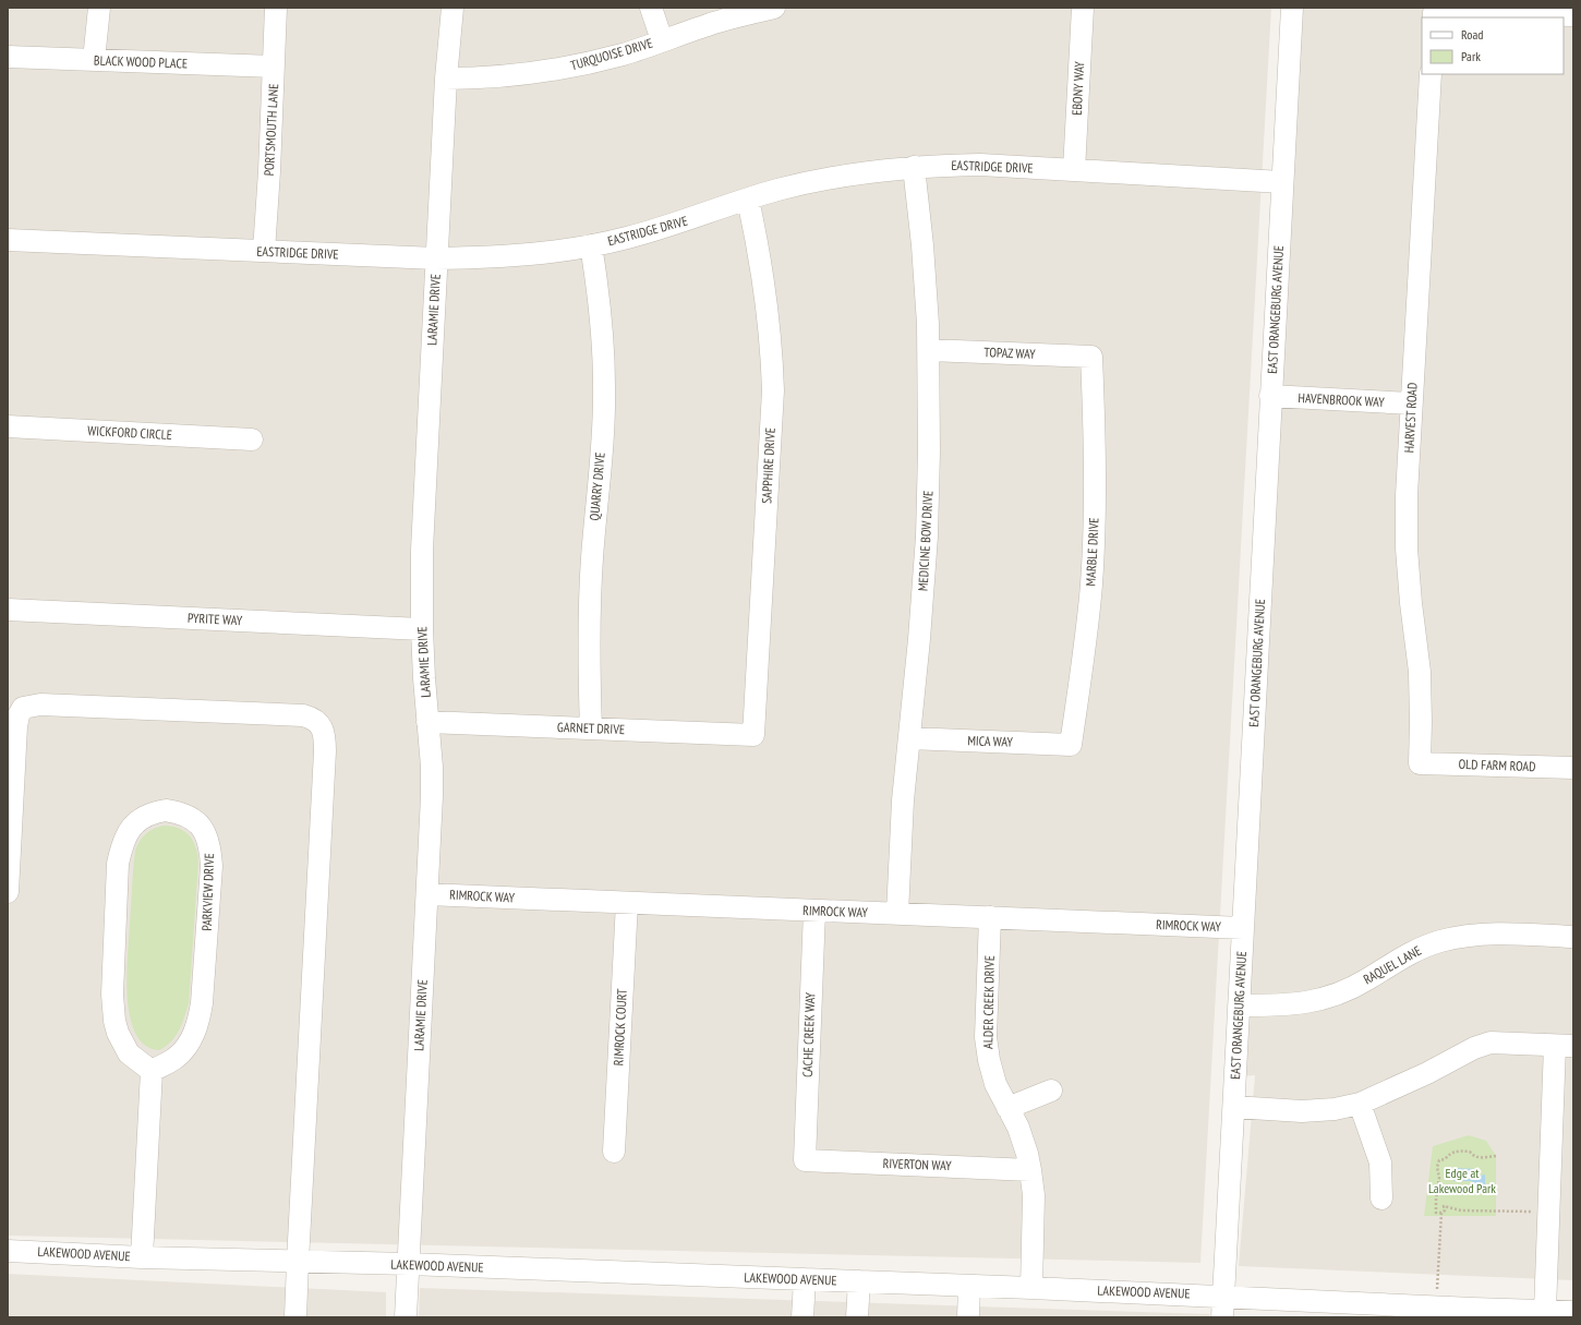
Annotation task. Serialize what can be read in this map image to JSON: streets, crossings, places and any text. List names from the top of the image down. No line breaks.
{"streets":{"street":["TURQUOISE DRIVE","BLACK WOOD PLACE","EBONY WAY","PORTSMOUTH LANE","EASTRIDGE DRIVE","LARAMIE DRIVE","EAST ORANGEBURG AVENUE","TOPAZ WAY","HAVENBROOK WAY","HARVEST ROAD","WICKFORD CIRCLE","SAPPHIRE DRIVE","QUARRY DRIVE","MEDICINE BOW DRIVE","MARBLE DRIVE","PYRITE WAY","GARNET DRIVE","MICA WAY","OLD FARM ROAD","PARKVIEW DRIVE","RIMROCK WAY","RAQUEL LANE","ALDER CREEK DRIVE","RIMROCK COURT","CACHE CREEK WAY","RIVERTON WAY","LAKEWOOD AVENUE"]},"crossings":[["TURQUOISE DRIVE","LARAMIE DRIVE"],["BLACK WOOD PLACE","PORTSMOUTH LANE"],["EBONY WAY","EASTRIDGE DRIVE"],["PORTSMOUTH LANE","EASTRIDGE DRIVE"],["EASTRIDGE DRIVE","LARAMIE DRIVE"],["EASTRIDGE DRIVE","EAST ORANGEBURG AVENUE"],["EASTRIDGE DRIVE","SAPPHIRE DRIVE"],["EASTRIDGE DRIVE","QUARRY DRIVE"],["EASTRIDGE DRIVE","MEDICINE BOW DRIVE"],["LARAMIE DRIVE","PYRITE WAY"],["LARAMIE DRIVE","GARNET DRIVE"],["LARAMIE DRIVE","RIMROCK WAY"],["LARAMIE DRIVE","LAKEWOOD AVENUE"],["EAST ORANGEBURG AVENUE","HAVENBROOK WAY"],["EAST ORANGEBURG AVENUE","RIMROCK WAY"],["EAST ORANGEBURG AVENUE","RAQUEL LANE"],["EAST ORANGEBURG AVENUE","LAKEWOOD AVENUE"],["TOPAZ WAY","MEDICINE BOW DRIVE"],["TOPAZ WAY","MARBLE DRIVE"],["HAVENBROOK WAY","HARVEST ROAD"],["HARVEST ROAD","OLD FARM ROAD"],["SAPPHIRE DRIVE","GARNET DRIVE"],["QUARRY DRIVE","GARNET DRIVE"],["MEDICINE BOW DRIVE","MICA WAY"],["MEDICINE BOW DRIVE","RIMROCK WAY"],["MARBLE DRIVE","MICA WAY"],["RIMROCK WAY","ALDER CREEK DRIVE"],["RIMROCK WAY","RIMROCK COURT"],["RIMROCK WAY","CACHE CREEK WAY"],["ALDER CREEK DRIVE","RIVERTON WAY"],["ALDER CREEK DRIVE","LAKEWOOD AVENUE"],["CACHE CREEK WAY","RIVERTON WAY"]],"parks":["Edge at Lakewood Park"],"legend":["Road","Park"]}
